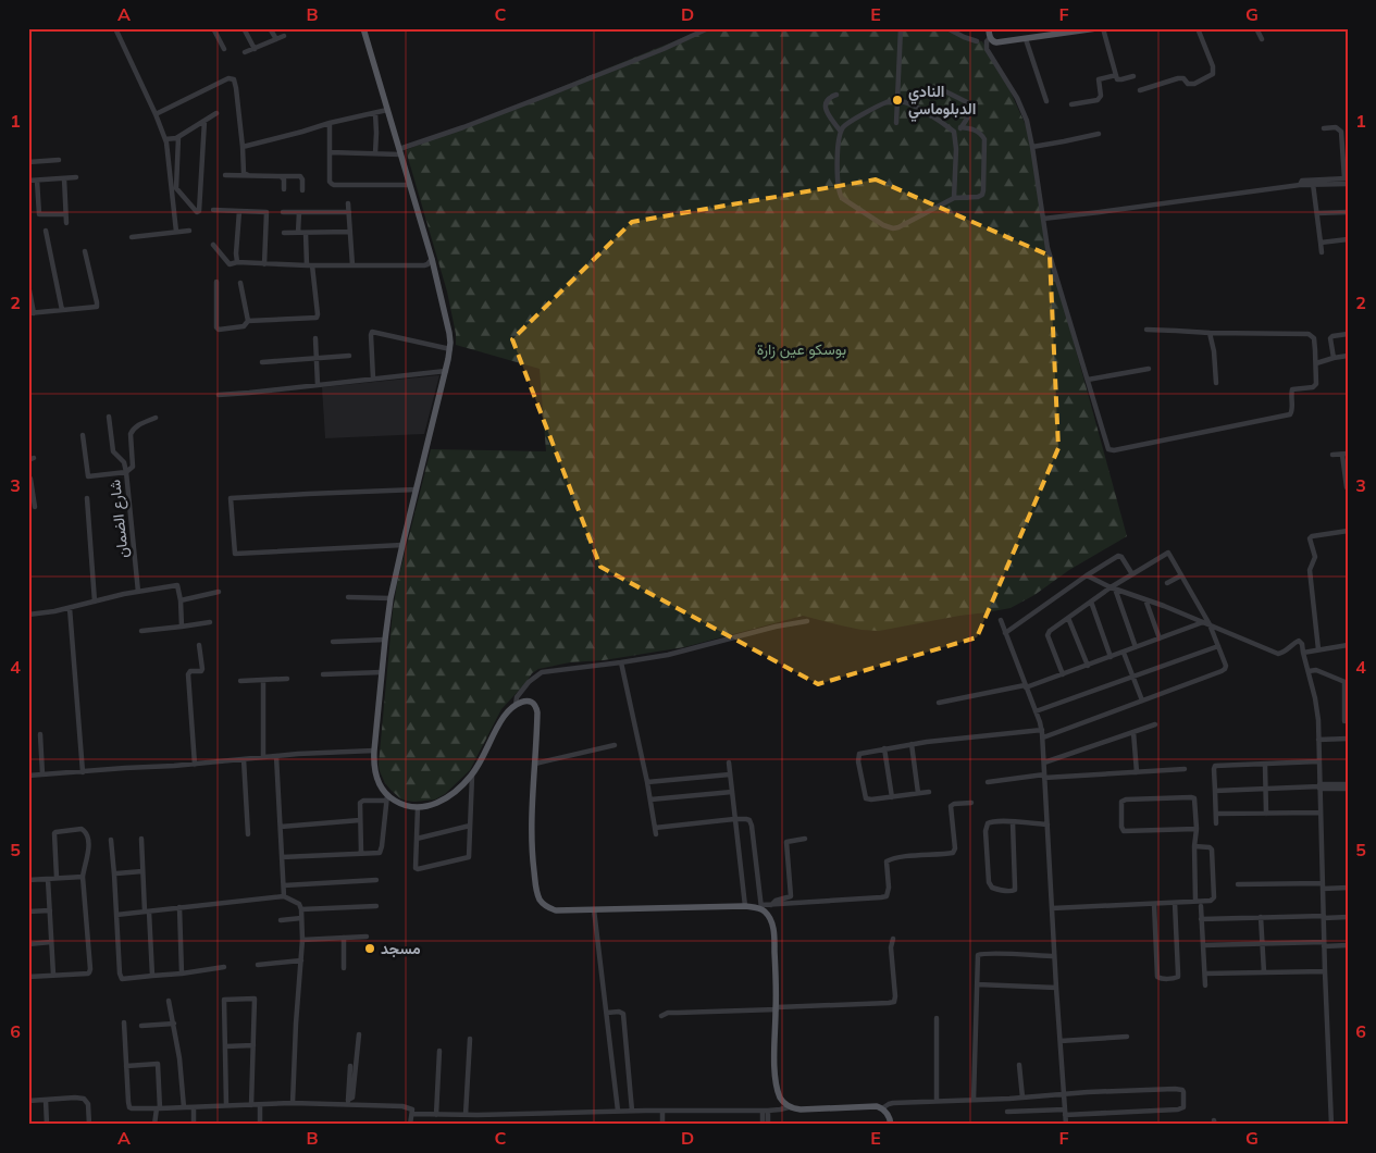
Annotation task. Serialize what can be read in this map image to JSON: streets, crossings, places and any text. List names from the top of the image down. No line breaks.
{"streets":{"street":["شارع الضمان"]},"parks":["بوسكو عين زارة"],"places":["النادي الدبلوماسي","مسجد"],"grid":{"columns":["A","B","C","D","E","F","G"],"rows":["1","2","3","4","5","6"]}}
